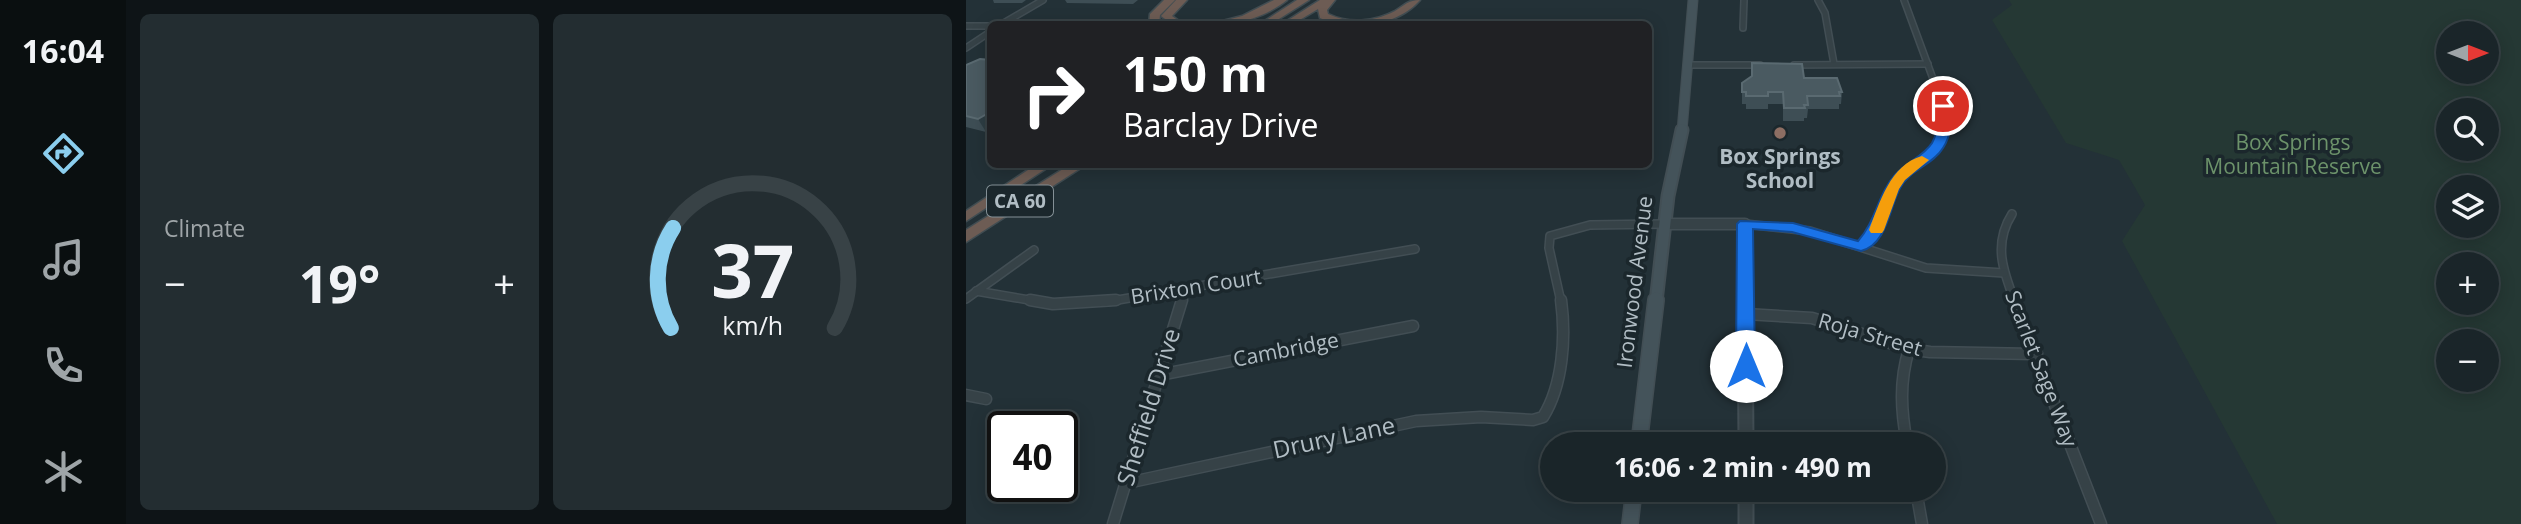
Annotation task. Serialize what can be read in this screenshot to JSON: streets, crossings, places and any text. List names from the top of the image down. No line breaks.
{"streets":{"highway":["CA 60"],"main road":["Ironwood Avenue"],"street":["Brixton Court","Roja Street","Cambridge","Scarlet Sage Way","Sheffield Drive","Drury Lane"]},"crossings":[["Ironwood Avenue","Drury Lane"],["Brixton Court","Sheffield Drive"],["Roja Street","Scarlet Sage Way"],["Cambridge","Sheffield Drive"],["Sheffield Drive","Drury Lane"]],"parks":["Box Springs Mountain Reserve"],"places":["Box Springs School"],"north":"right","page":{"tabs":"16:04","tile":"Climate","map_buttons":["+","−"],"turn":["150 m","Barclay Drive"],"heat":["−","19°","+"],"limit":"40","trip":"16:06 · 2 min · 490 m","gauge":["37","km/h"]}}
